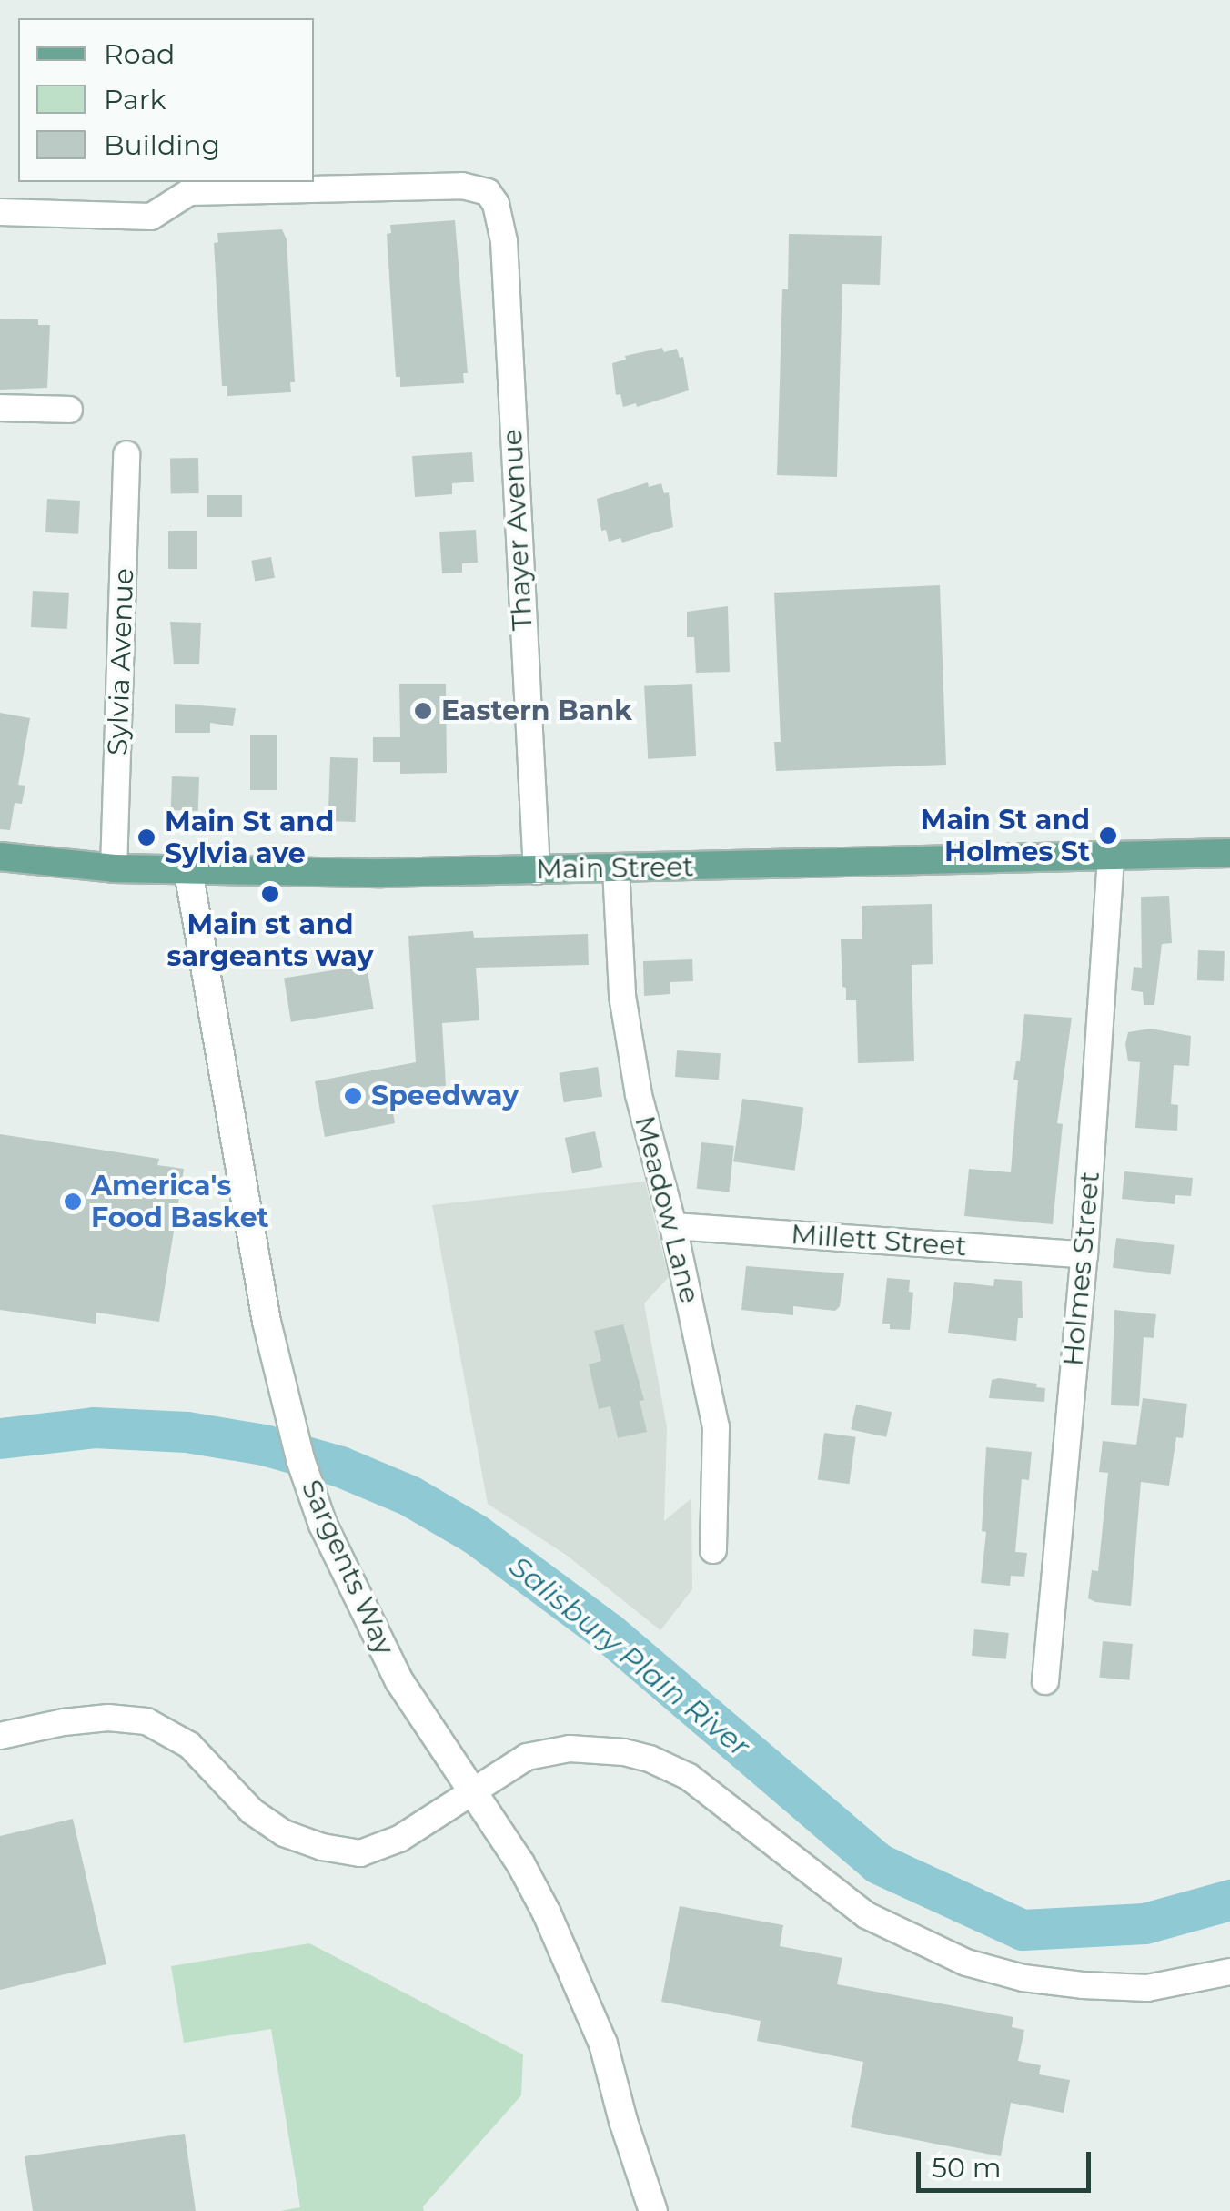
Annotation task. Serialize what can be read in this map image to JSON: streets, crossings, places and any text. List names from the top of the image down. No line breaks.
{"streets":{"main road":["Main Street","Sargents Way"],"street":["Thayer Avenue","Sylvia Avenue","Meadow Lane","Millett Street","Holmes Street"]},"crossings":[["Thayer Avenue","Main Street"],["Sylvia Avenue","Main Street"],["Main Street","Meadow Lane"],["Main Street","Holmes Street"],["Main Street","Sargents Way"],["Meadow Lane","Millett Street"],["Millett Street","Holmes Street"]],"water":["Salisbury Plain River"],"places":["Eastern Bank","Main St and Holmes St","Main St and Sylvia ave","Main st and sargeants way","Speedway","America's Food Basket"],"legend":["Road","Park","Building"],"scale_bar":"50 m"}
